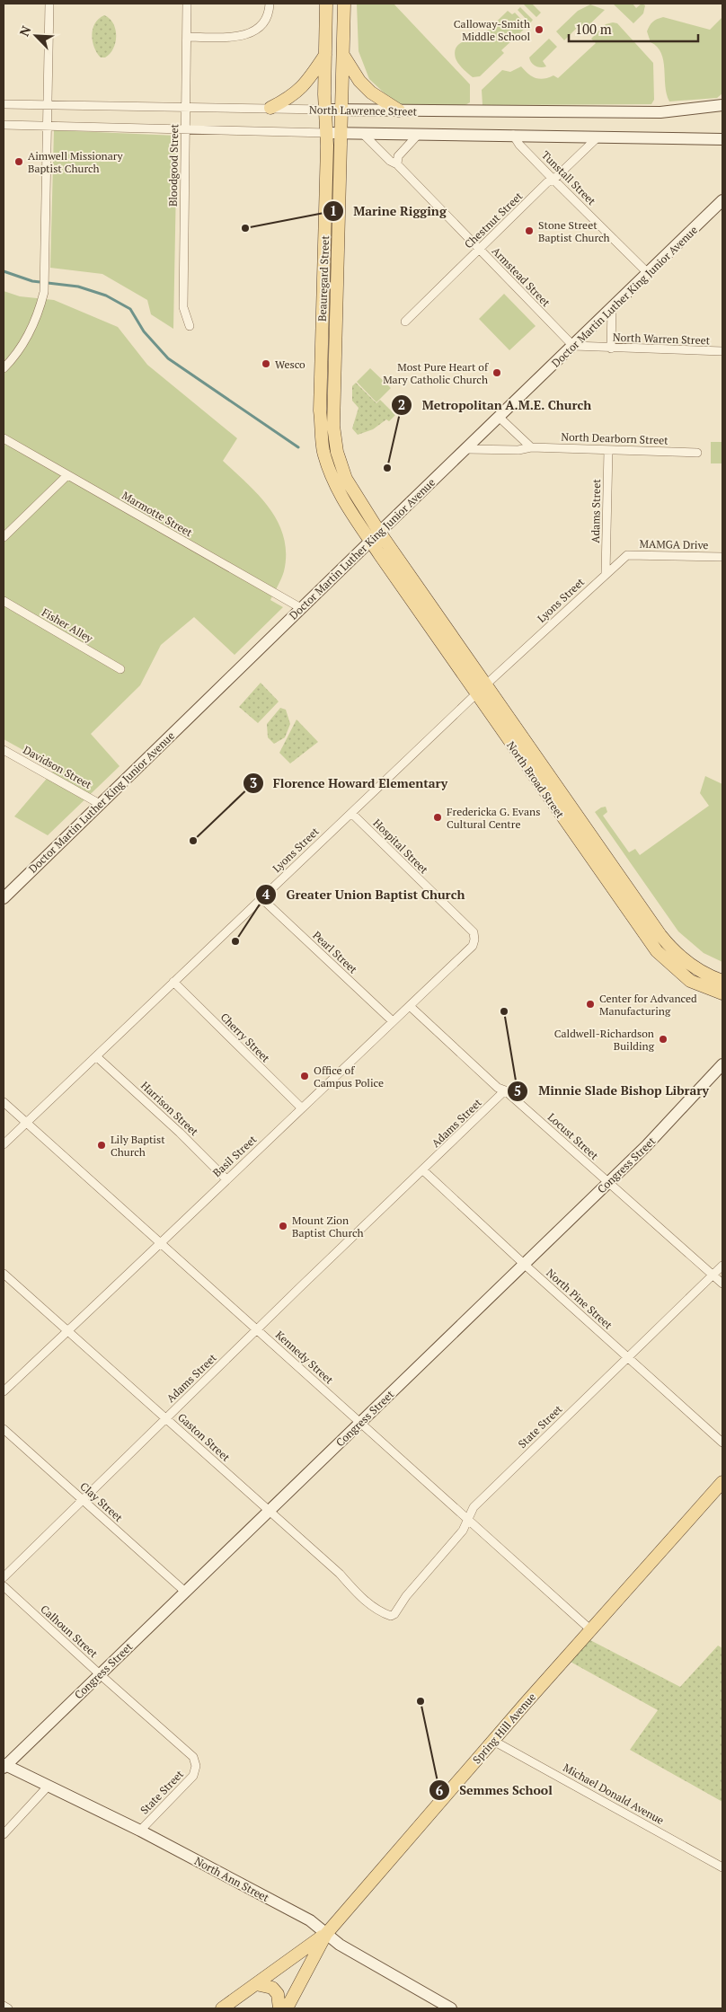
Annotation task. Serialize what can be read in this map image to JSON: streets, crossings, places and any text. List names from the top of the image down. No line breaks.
{"streets":{"main road":["Beauregard Street","North Broad Street","Spring Hill Avenue"],"street":["North Lawrence Street","Bloodgood Street","Tunstall Street","Chestnut Street","Armstead Street","Doctor Martin Luther King Junior Avenue","North Warren Street","North Dearborn Street","Adams Street","Marmotte Street","MAMGA Drive","Lyons Street","Fisher Alley","Davidson Street","Hospital Street","Pearl Street","Cherry Street","Harrison Street","Locust Street","Basil Street","Congress Street","North Pine Street","Kennedy Street","State Street","Gaston Street","Clay Street","Calhoun Street","Michael Donald Avenue","North Ann Street"]},"crossings":[["North Lawrence Street","Bloodgood Street"],["North Lawrence Street","Tunstall Street"],["North Lawrence Street","Chestnut Street"],["North Lawrence Street","Armstead Street"],["North Lawrence Street","Beauregard Street"],["Tunstall Street","Chestnut Street"],["Tunstall Street","Doctor Martin Luther King Junior Avenue"],["Chestnut Street","Armstead Street"],["Armstead Street","Doctor Martin Luther King Junior Avenue"],["Armstead Street","North Warren Street"],["Beauregard Street","Doctor Martin Luther King Junior Avenue"],["Beauregard Street","North Broad Street"],["Doctor Martin Luther King Junior Avenue","North Warren Street"],["Doctor Martin Luther King Junior Avenue","North Dearborn Street"],["Doctor Martin Luther King Junior Avenue","Marmotte Street"],["Doctor Martin Luther King Junior Avenue","Davidson Street"],["Doctor Martin Luther King Junior Avenue","North Broad Street"],["North Dearborn Street","Adams Street"],["Adams Street","MAMGA Drive"],["Adams Street","Lyons Street"],["Adams Street","Locust Street"],["Adams Street","North Pine Street"],["Adams Street","Kennedy Street"],["Adams Street","Gaston Street"],["Adams Street","Clay Street"],["MAMGA Drive","Lyons Street"],["Lyons Street","North Broad Street"],["Lyons Street","Hospital Street"],["Lyons Street","Pearl Street"],["Lyons Street","Cherry Street"],["Lyons Street","Harrison Street"],["Lyons Street","Kennedy Street"],["Hospital Street","Basil Street"],["Pearl Street","Basil Street"],["Cherry Street","Basil Street"],["Harrison Street","Basil Street"],["Locust Street","Basil Street"],["Locust Street","Congress Street"],["Locust Street","State Street"],["Basil Street","Kennedy Street"],["Basil Street","Gaston Street"],["Congress Street","North Pine Street"],["Congress Street","Kennedy Street"],["Congress Street","Gaston Street"],["Congress Street","Clay Street"],["Congress Street","Calhoun Street"],["Congress Street","North Ann Street"],["North Pine Street","State Street"],["Kennedy Street","State Street"],["Kennedy Street","Spring Hill Avenue"],["State Street","Gaston Street"],["State Street","Calhoun Street"],["State Street","North Ann Street"],["Spring Hill Avenue","Michael Donald Avenue"],["Spring Hill Avenue","North Ann Street"]],"places":["Calloway-Smith Middle School","Aimwell Missionary Baptist Church","Marine Rigging","Stone Street Baptist Church","Wesco","Most Pure Heart of Mary Catholic Church","Metropolitan A.M.E. Church","Fredericka G. Evans Cultural Centre","Florence Howard Elementary","Greater Union Baptist Church","Center for Advanced Manufacturing","Minnie Slade Bishop Library","Caldwell-Richardson Building","Office of Campus Police","Lily Baptist Church","Mount Zion Baptist Church","Semmes School"],"scale_bar":"100 m","north":"top left"}
